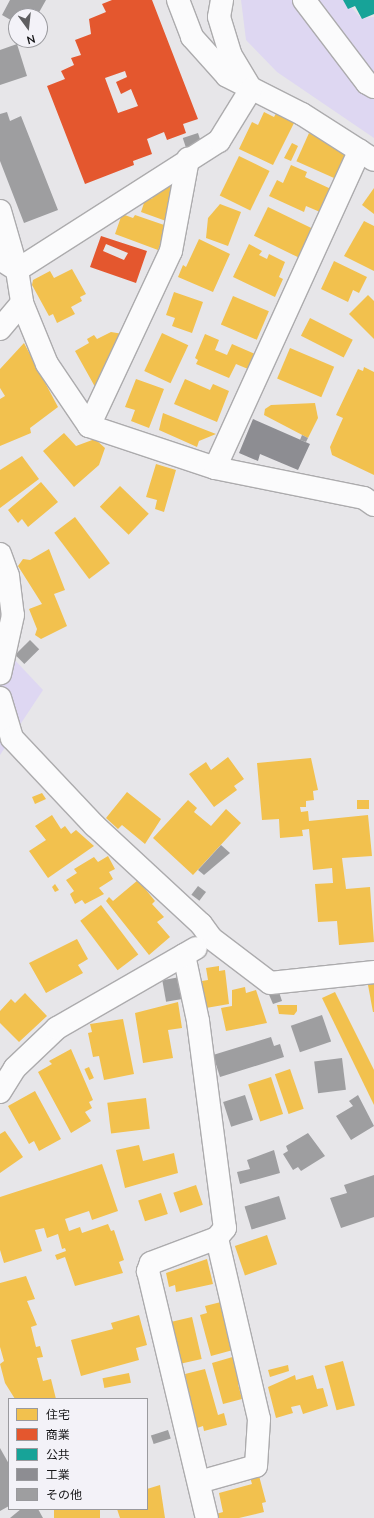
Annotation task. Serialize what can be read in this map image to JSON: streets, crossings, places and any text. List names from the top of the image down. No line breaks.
{"legend":["住宅","商業","公共","工業","その他"],"north":"bottom"}
